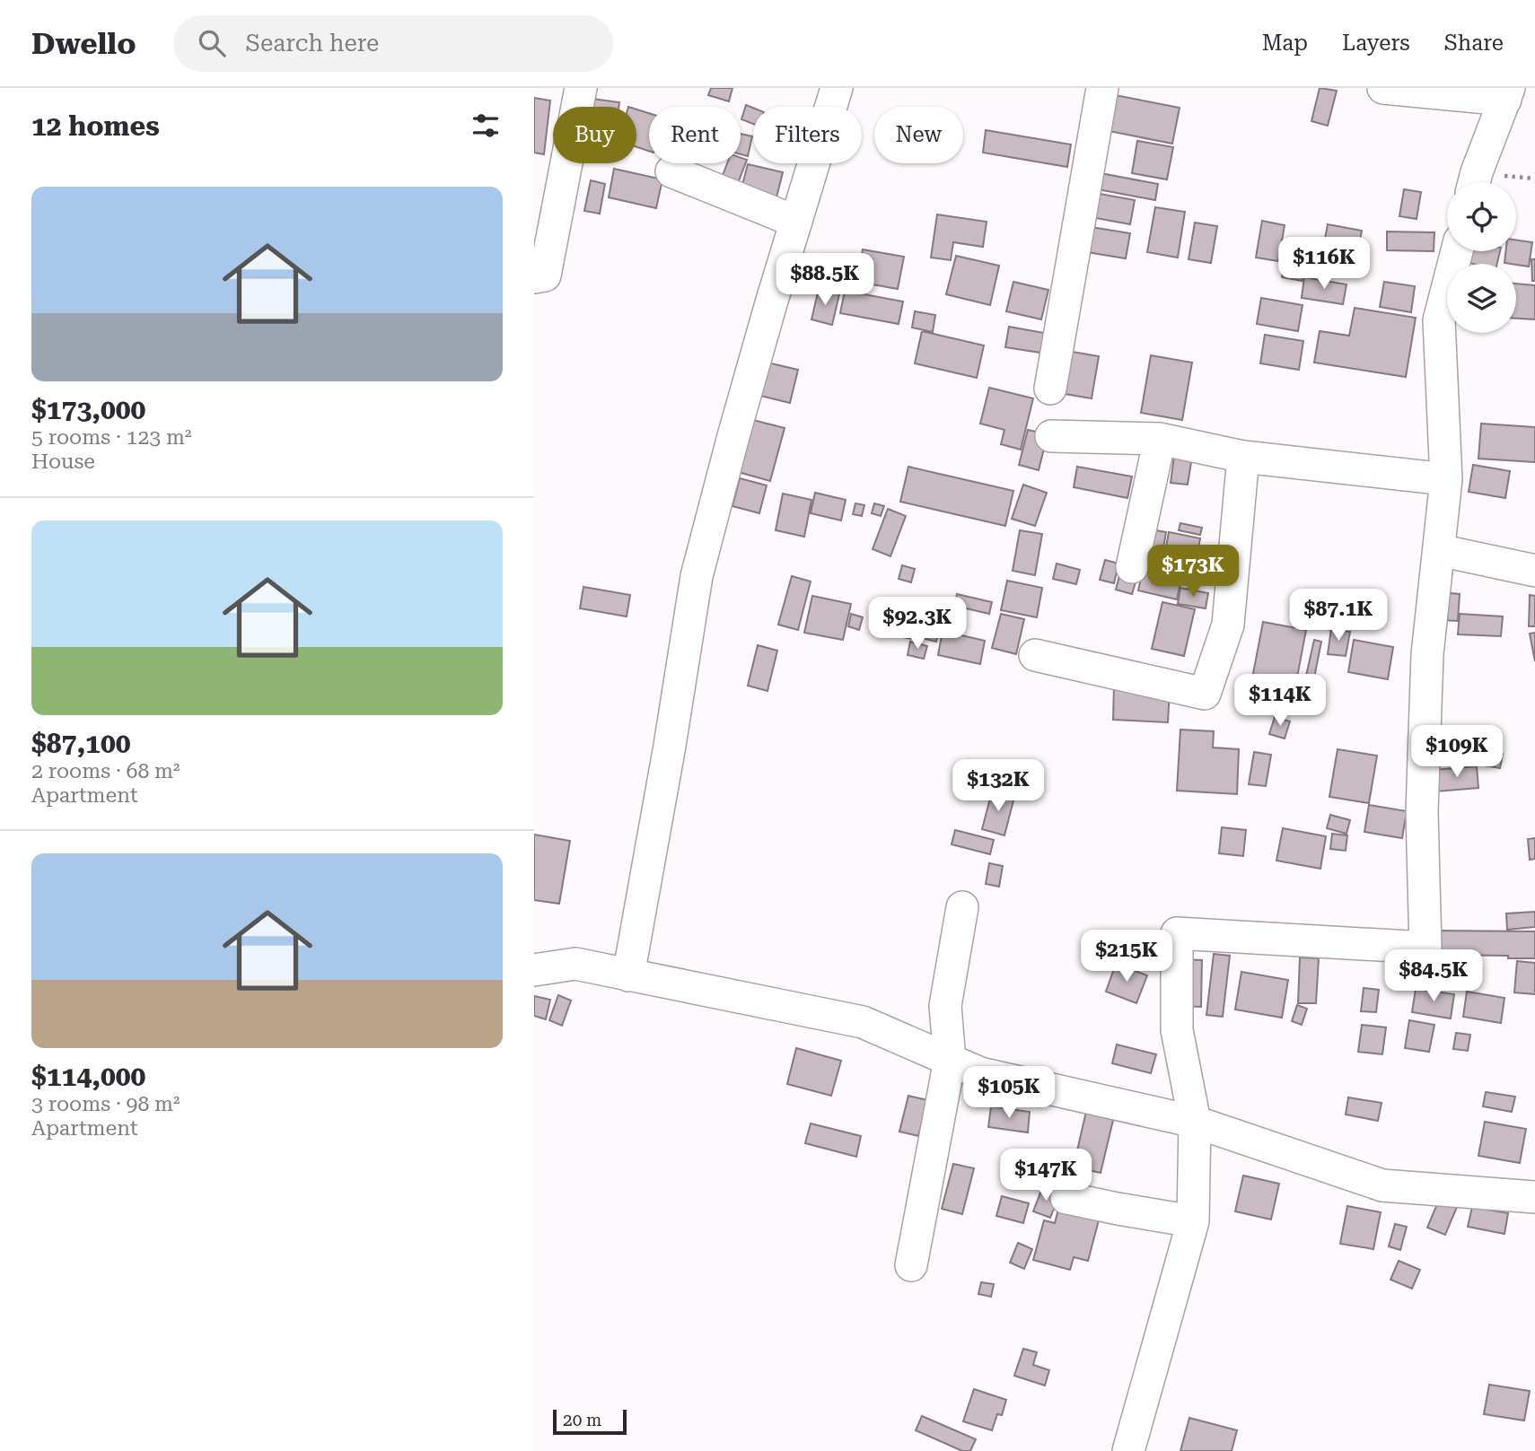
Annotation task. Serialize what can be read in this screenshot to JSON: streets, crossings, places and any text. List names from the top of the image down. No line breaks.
{"scale_bar":"20 m","page":{"header":"Dwello","search":"Search here","nav":["Map","Layers","Share"],"heading":"12 homes","chip":["Buy","Rent","Filters","New"],"list":[{"name":"$173,000","note":"5 rooms · 123 m² · House"},{"name":"$87,100","note":"2 rooms · 68 m² · Apartment"},{"name":"$114,000","note":"3 rooms · 98 m² · Apartment"}],"price":["$116K","$88.5K","$173K","$87.1K","$92.3K","$114K","$109K","$132K","$215K","$84.5K","$105K","$147K"],"scale":"20 m"}}
